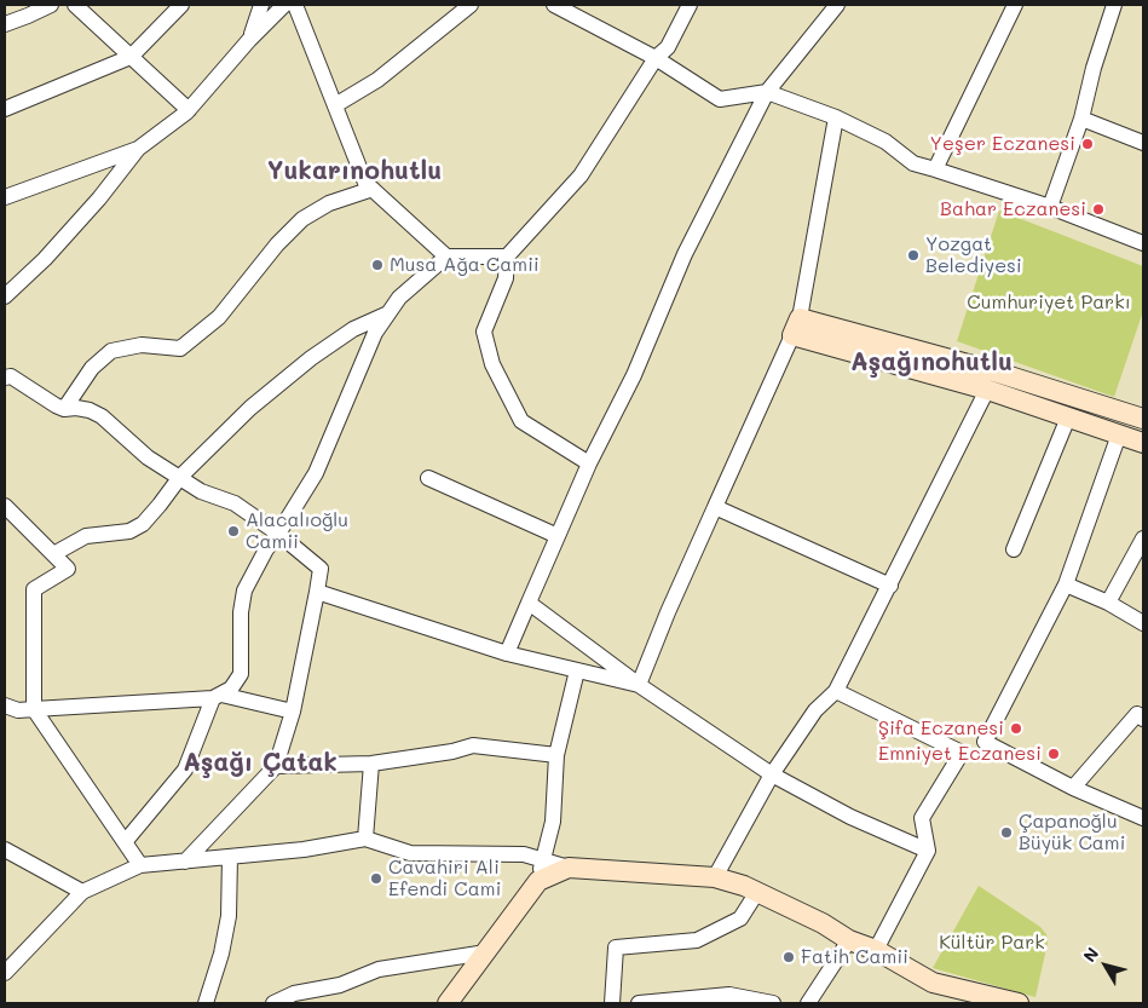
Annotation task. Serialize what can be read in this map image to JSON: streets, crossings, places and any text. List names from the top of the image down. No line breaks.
{"districts":["Yukarınohutlu","Aşağınohutlu","Aşağı Çatak"],"parks":["Cumhuriyet Parkı","Kültür Park"],"places":["Yeşer Eczanesi","Bahar Eczanesi","Yozgat Belediyesi","Musa Ağa Camii","Alacalıoğlu Camii","Şifa Eczanesi","Emniyet Eczanesi","Çapanoğlu Büyük Cami","Cavahiri Ali Efendi Cami","Fatih Camii"],"north":"top left"}
